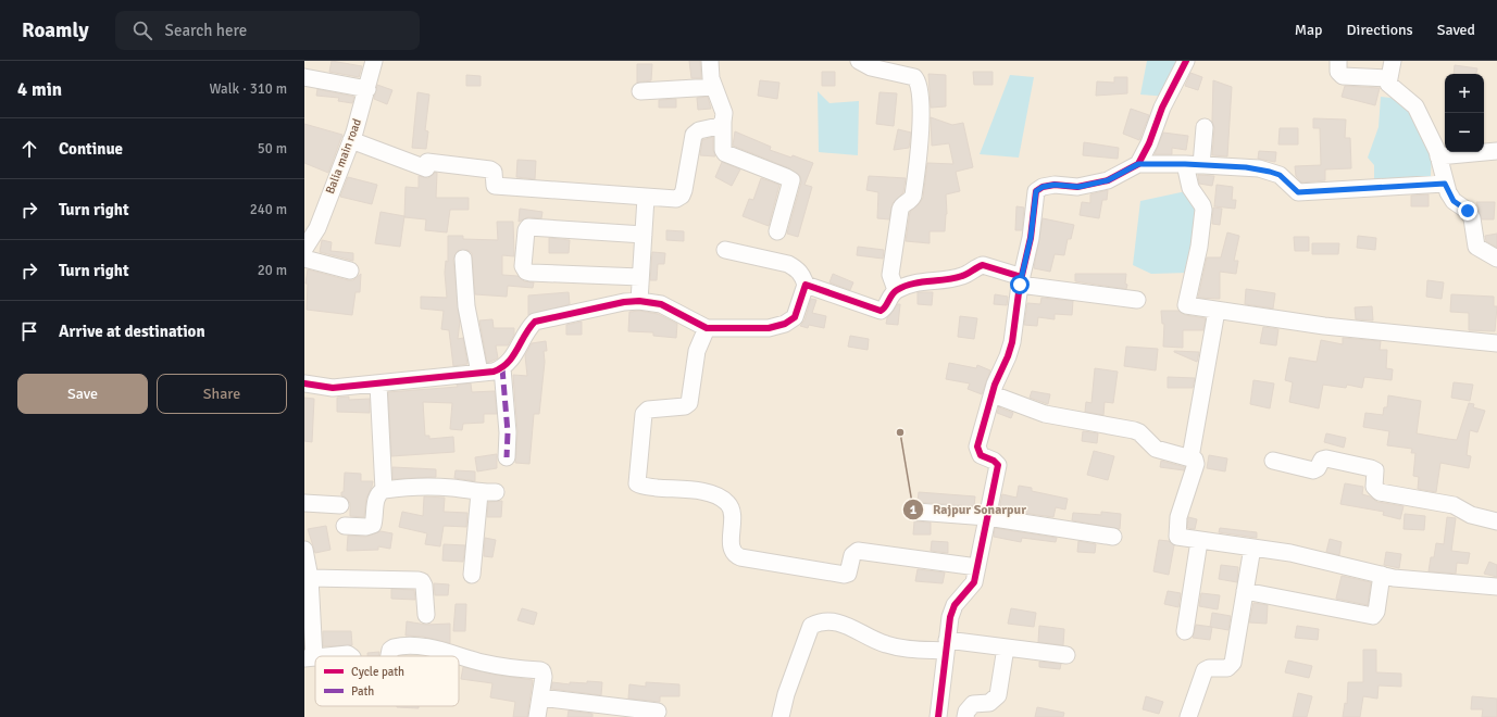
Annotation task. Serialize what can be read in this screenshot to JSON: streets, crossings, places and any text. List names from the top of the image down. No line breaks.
{"streets":{"street":["Balia main road"]},"places":["Rajpur Sonarpur"],"legend":["Cycle path","Path"],"page":{"header":"Roamly","search":"Search here","nav":["Map","Directions","Saved"],"heading":["4 min","Walk · 310 m"],"map_buttons":["+","−"],"list":[["Continue","50 m"],["Turn right","240 m"],["Turn right","20 m"],"Arrive at destination"],"buttons":["Save","Share"]}}
